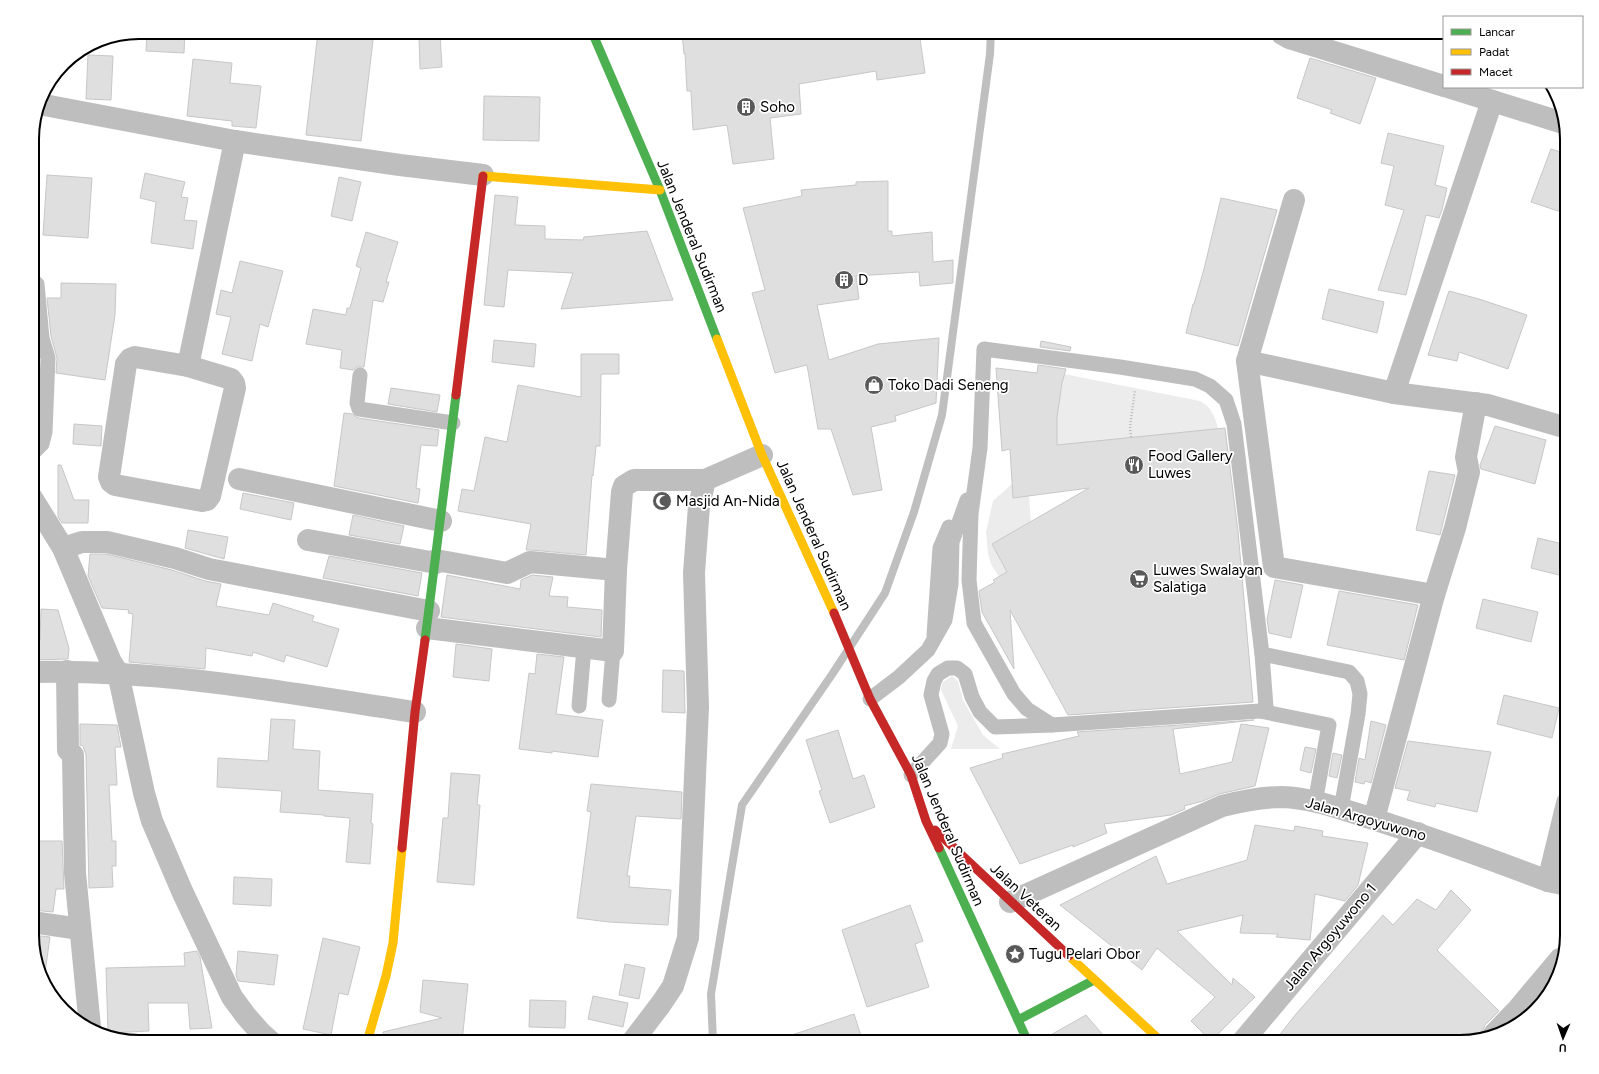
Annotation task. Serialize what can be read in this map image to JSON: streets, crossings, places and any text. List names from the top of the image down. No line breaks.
{"streets":{"main road":["Jalan Jenderal Sudirman","Jalan Veteran"],"street":["Jalan Argoyuwono","Jalan Argoyuwono 1"]},"crossings":[["Jalan Jenderal Sudirman","Jalan Veteran"],["Jalan Argoyuwono","Jalan Veteran"],["Jalan Argoyuwono","Jalan Argoyuwono 1"]],"places":{"building":["Soho","D"],"shop":["Toko Dadi Seneng"],"restaurant":["Food Gallery Luwes"],"mosque":["Masjid An-Nida"],"supermarket":["Luwes Swalayan Salatiga"],"place":["Tugu Pelari Obor"]},"legend":["Lancar","Padat","Macet"],"north":"bottom"}
